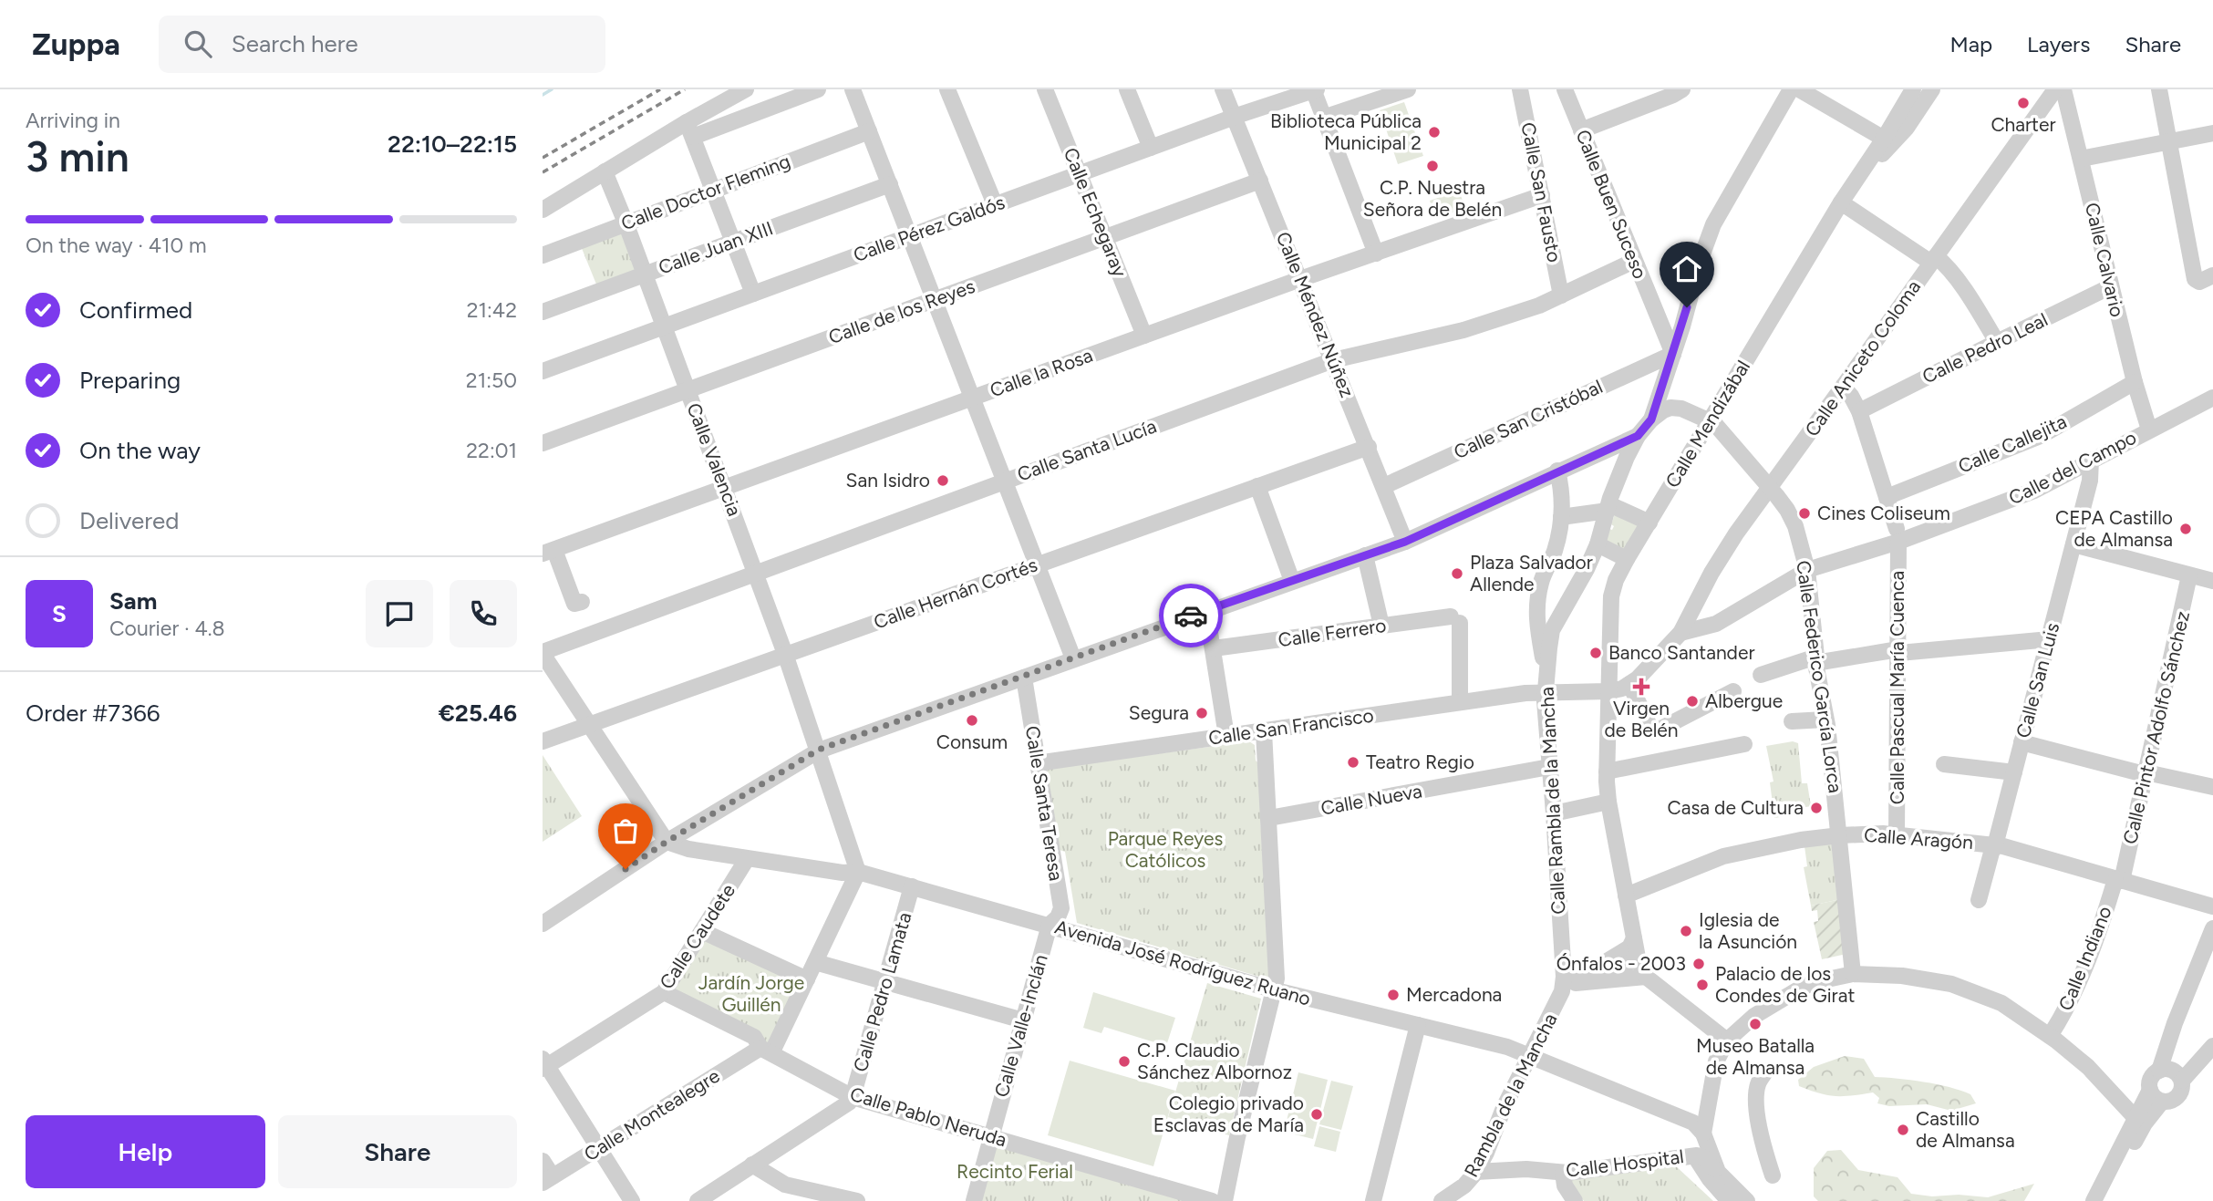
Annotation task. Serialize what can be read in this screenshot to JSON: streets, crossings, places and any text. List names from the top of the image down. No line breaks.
{"streets":{"street":["Calle Doctor Fleming","Calle San Fausto","Calle Buen Suceso","Calle Echegaray","Calle Pérez Galdós","Calle Juan XIII","Calle Calvario","Calle de los Reyes","Calle Méndez Núñez","Calle Pedro Leal","Calle Aniceto Coloma","Calle la Rosa","Calle San Cristóbal","Calle Mendizábal","Calle Callejita","Calle Santa Lucía","Calle Valencia","Calle del Campo","Calle Hernán Cortés","Calle Ferrero","Calle Federico García Lorca","Calle San Luis","Calle Pascual María Cuenca","Calle San Francisco","Calle Pintor Adolfo Sánchez","Calle Nueva","Calle Rambla de la Mancha","Calle Santa Teresa","Calle Aragón","Calle Caudete","Calle Indiano","Avenida José Rodríguez Ruano","Calle Pedro Lamata","Calle Valle-Inclán","Rambla de la Mancha","Calle Montealegre","Calle Pablo Neruda","Calle Hospital"]},"crossings":[["Calle Doctor Fleming","Calle Valencia"],["Calle San Fausto","Calle la Rosa"],["Calle San Fausto","Calle Santa Lucía"],["Calle Buen Suceso","Calle San Cristóbal"],["Calle Buen Suceso","Calle Santa Lucía"],["Calle Echegaray","Calle Pérez Galdós"],["Calle Echegaray","Calle de los Reyes"],["Calle Echegaray","Calle la Rosa"],["Calle Pérez Galdós","Calle Méndez Núñez"],["Calle Pérez Galdós","Calle Valencia"],["Calle Juan XIII","Calle Valencia"],["Calle Calvario","Calle Pedro Leal"],["Calle Calvario","Calle Callejita"],["Calle Calvario","Calle del Campo"],["Calle de los Reyes","Calle Méndez Núñez"],["Calle de los Reyes","Calle Valencia"],["Calle Méndez Núñez","Calle la Rosa"],["Calle Méndez Núñez","Calle San Cristóbal"],["Calle Méndez Núñez","Calle Santa Lucía"],["Calle Méndez Núñez","Calle Hernán Cortés"],["Calle Pedro Leal","Calle Pascual María Cuenca"],["Calle Aniceto Coloma","Calle del Campo"],["Calle Aniceto Coloma","Calle Federico García Lorca"],["Calle Aniceto Coloma","Calle Pascual María Cuenca"],["Calle Aniceto Coloma","Calle San Francisco"],["Calle la Rosa","Calle Valencia"],["Calle Mendizábal","Calle Federico García Lorca"],["Calle Mendizábal","Calle San Francisco"],["Calle Mendizábal","Calle Aragón"],["Calle Callejita","Calle Pascual María Cuenca"],["Calle Santa Lucía","Calle Valencia"],["Calle Valencia","Calle Hernán Cortés"],["Calle Valencia","Avenida José Rodríguez Ruano"],["Calle del Campo","Calle Federico García Lorca"],["Calle del Campo","Calle San Luis"],["Calle del Campo","Calle Pascual María Cuenca"],["Calle Ferrero","Calle San Francisco"],["Calle Federico García Lorca","Calle Aragón"],["Calle San Luis","Calle Aragón"],["Calle Pascual María Cuenca","Calle Aragón"],["Calle San Francisco","Calle Rambla de la Mancha"],["Calle San Francisco","Calle Santa Teresa"],["Calle Pintor Adolfo Sánchez","Calle Aragón"],["Calle Pintor Adolfo Sánchez","Calle Indiano"],["Calle Nueva","Calle Rambla de la Mancha"],["Calle Rambla de la Mancha","Rambla de la Mancha"],["Calle Santa Teresa","Avenida José Rodríguez Ruano"],["Calle Santa Teresa","Calle Valle-Inclán"],["Calle Aragón","Calle Indiano"],["Calle Caudete","Avenida José Rodríguez Ruano"],["Calle Caudete","Calle Pablo Neruda"],["Avenida José Rodríguez Ruano","Calle Pedro Lamata"],["Avenida José Rodríguez Ruano","Calle Valle-Inclán"],["Avenida José Rodríguez Ruano","Rambla de la Mancha"],["Calle Pedro Lamata","Calle Pablo Neruda"],["Calle Valle-Inclán","Calle Pablo Neruda"],["Rambla de la Mancha","Calle Hospital"],["Calle Montealegre","Calle Pablo Neruda"]],"parks":["Parque Reyes Católicos","Jardín Jorge Guillén","Recinto Ferial"],"places":{"other":["Charter","Biblioteca Pública Municipal 2","C.P. Nuestra Señora de Belén","San Isidro","Cines Coliseum","CEPA Castillo de Almansa","Plaza Salvador Allende","Banco Santander","Albergue","Segura","Consum","Teatro Regio","Casa de Cultura","Iglesia de la Asunción","Ónfalos - 2003","Palacio de los Condes de Girat","Mercadona","Museo Batalla de Almansa","C.P. Claudio Sánchez Albornoz","Colegio privado Esclavas de María","Castillo de Almansa"],"health":["Virgen de Belén"]},"page":{"header":"Zuppa","search":"Search here","nav":["Map","Layers","Share"],"heading":["3 min","Arriving in","22:10–22:15"],"panel":["Sam","Courier · 4.8","Order #7366","€25.46"],"bar":"On the way · 410 m","list":[["Confirmed","21:42"],["Preparing","21:50"],["On the way","22:01"],"Delivered"],"round":"S","buttons":["Help","Share"]}}
